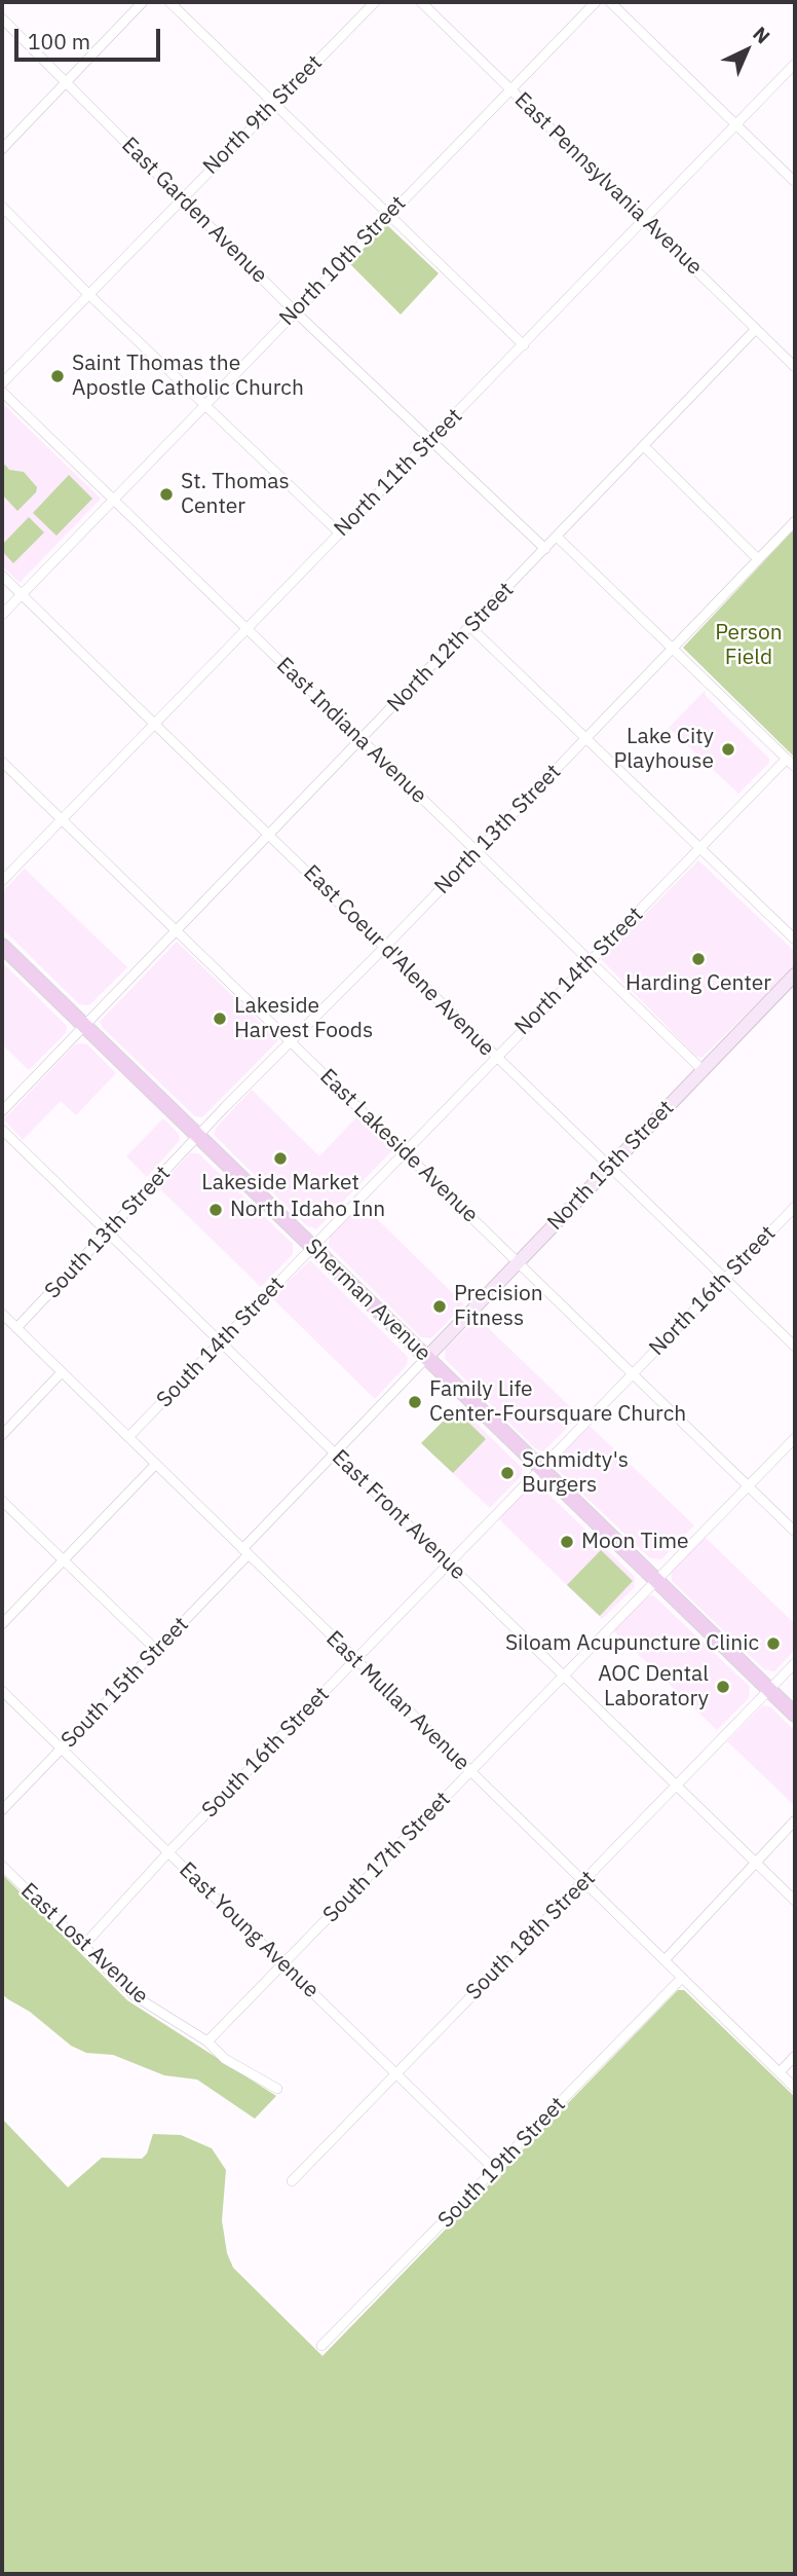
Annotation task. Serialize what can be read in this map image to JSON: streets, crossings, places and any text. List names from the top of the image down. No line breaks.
{"streets":{"main road":["North 15th Street","Sherman Avenue"],"street":["North 9th Street","East Pennsylvania Avenue","East Garden Avenue","North 10th Street","North 11th Street","North 12th Street","East Indiana Avenue","North 13th Street","East Coeur d'Alene Avenue","North 14th Street","East Lakeside Avenue","South 13th Street","North 16th Street","South 14th Street","East Front Avenue","South 15th Street","East Mullan Avenue","South 16th Street","South 17th Street","East Young Avenue","South 18th Street","East Lost Avenue","South 19th Street"]},"crossings":[["North 9th Street","East Garden Avenue"],["East Pennsylvania Avenue","North 10th Street"],["East Pennsylvania Avenue","North 11th Street"],["East Pennsylvania Avenue","North 12th Street"],["East Garden Avenue","North 10th Street"],["East Garden Avenue","North 11th Street"],["East Garden Avenue","North 12th Street"],["North 10th Street","East Indiana Avenue"],["North 10th Street","East Coeur d'Alene Avenue"],["North 11th Street","East Indiana Avenue"],["North 11th Street","East Coeur d'Alene Avenue"],["North 11th Street","East Lakeside Avenue"],["North 12th Street","East Indiana Avenue"],["North 12th Street","East Coeur d'Alene Avenue"],["North 12th Street","East Lakeside Avenue"],["North 12th Street","Sherman Avenue"],["East Indiana Avenue","North 13th Street"],["East Indiana Avenue","North 14th Street"],["East Indiana Avenue","North 15th Street"],["North 13th Street","East Coeur d'Alene Avenue"],["North 13th Street","East Lakeside Avenue"],["North 13th Street","South 13th Street"],["North 13th Street","Sherman Avenue"],["East Coeur d'Alene Avenue","North 14th Street"],["East Coeur d'Alene Avenue","North 15th Street"],["East Coeur d'Alene Avenue","North 16th Street"],["North 14th Street","East Lakeside Avenue"],["North 14th Street","Sherman Avenue"],["North 14th Street","South 14th Street"],["East Lakeside Avenue","North 15th Street"],["East Lakeside Avenue","North 16th Street"],["East Lakeside Avenue","South 17th Street"],["North 15th Street","Sherman Avenue"],["North 15th Street","South 15th Street"],["South 13th Street","Sherman Avenue"],["South 13th Street","East Front Avenue"],["South 13th Street","East Mullan Avenue"],["North 16th Street","Sherman Avenue"],["North 16th Street","South 16th Street"],["Sherman Avenue","South 14th Street"],["Sherman Avenue","South 15th Street"],["Sherman Avenue","South 16th Street"],["Sherman Avenue","South 17th Street"],["Sherman Avenue","South 18th Street"],["South 14th Street","East Front Avenue"],["South 14th Street","East Mullan Avenue"],["East Front Avenue","South 15th Street"],["East Front Avenue","South 16th Street"],["East Front Avenue","South 17th Street"],["East Front Avenue","South 18th Street"],["South 15th Street","East Mullan Avenue"],["South 15th Street","East Young Avenue"],["East Mullan Avenue","South 16th Street"],["East Mullan Avenue","South 17th Street"],["East Mullan Avenue","South 18th Street"],["East Mullan Avenue","South 19th Street"],["South 16th Street","East Young Avenue"],["South 16th Street","East Lost Avenue"],["South 17th Street","East Young Avenue"],["South 17th Street","East Lost Avenue"],["East Young Avenue","South 18th Street"],["East Young Avenue","South 19th Street"]],"parks":["Person Field"],"places":["Saint Thomas the Apostle Catholic Church","St. Thomas Center","Lake City Playhouse","Harding Center","Lakeside Harvest Foods","Lakeside Market","North Idaho Inn","Precision Fitness","Family Life Center-Foursquare Church","Schmidty's Burgers","Moon Time","Siloam Acupuncture Clinic","AOC Dental Laboratory"],"scale_bar":"100 m","north":"top right"}
